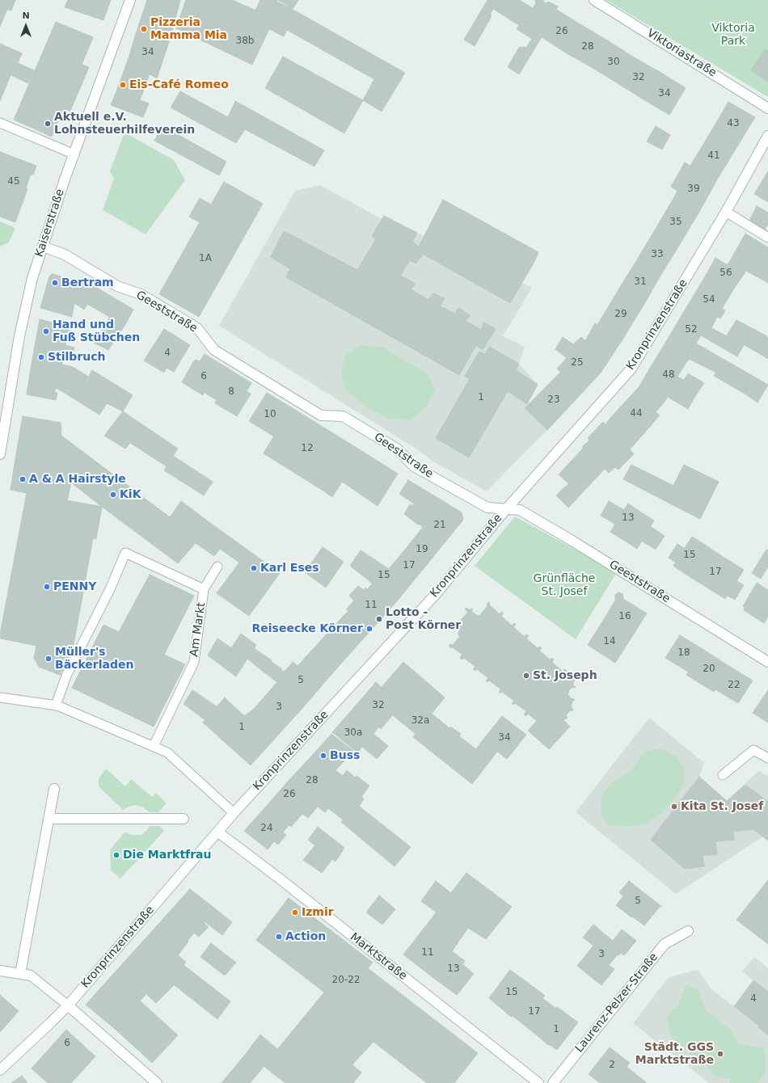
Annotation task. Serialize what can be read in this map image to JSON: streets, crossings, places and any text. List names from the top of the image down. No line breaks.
{"streets":{"street":["Viktoriastraße","Kaiserstraße","Geeststraße","Kronprinzenstraße","Marktstraße","Laurenz-Pelzer-Straße"],"lane":["Am Markt"]},"crossings":[["Kaiserstraße","Geeststraße"],["Geeststraße","Kronprinzenstraße"],["Kronprinzenstraße","Marktstraße"]],"parks":["Viktoria Park","Grünfläche St. Josef"],"places":["Pizzeria Mamma Mia","Eis-Café Romeo","Aktuell e.V. Lohnsteuerhilfeverein","Bertram","Hand und Fuß Stübchen","Stilbruch","A & A Hairstyle","KiK","Karl Eses","PENNY","Lotto - Post Körner","Reiseecke Körner","Müller's Bäckerladen","St. Joseph","Buss","Kita St. Josef","Die Marktfrau","Izmir","Action","Städt. GGS Marktstraße"],"house_numbers":["26","38b","28","34","30","32","34","43","41","45","39","35","33","1A","56","31","54","29","52","4","25","48","6","8","1","23","44","10","12","13","21","19","15","17","17","15","11","16","14","18","20","5","22","32","3","32a","1","30a","34","28","26","24","5","11","3","13","20-22","15","4","17","1","6","2"],"north":"top"}
